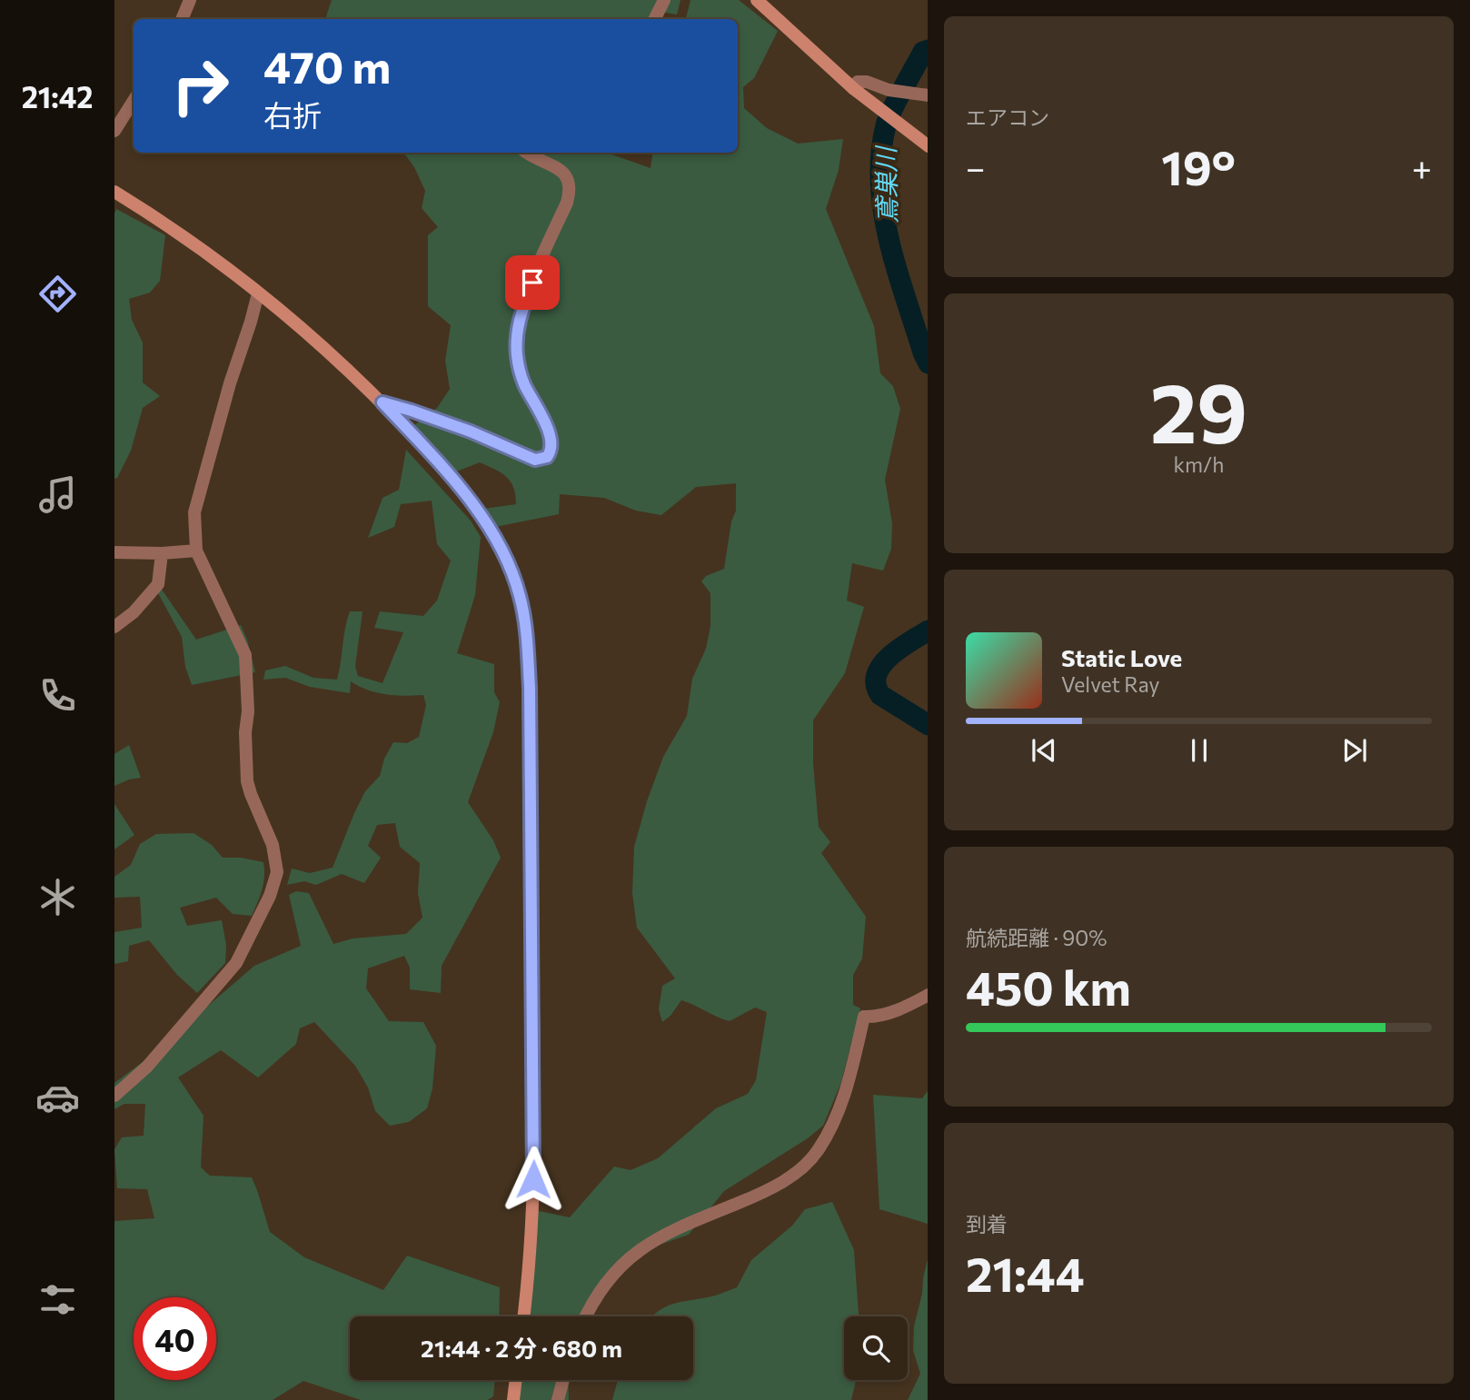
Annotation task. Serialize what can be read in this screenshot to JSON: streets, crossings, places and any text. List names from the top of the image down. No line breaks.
{"water":["鳶巣川"],"page":{"tabs":"21:42","tile":["エアコン",["29","km/h"],["航続距離 · 90%","450 km"],["到着","21:44"]],"turn":["470 m","右折"],"heat":["−","19°","+"],"song":["Static Love","Velvet Ray"],"limit":"40","trip":"21:44 · 2 分 · 680 m"}}
